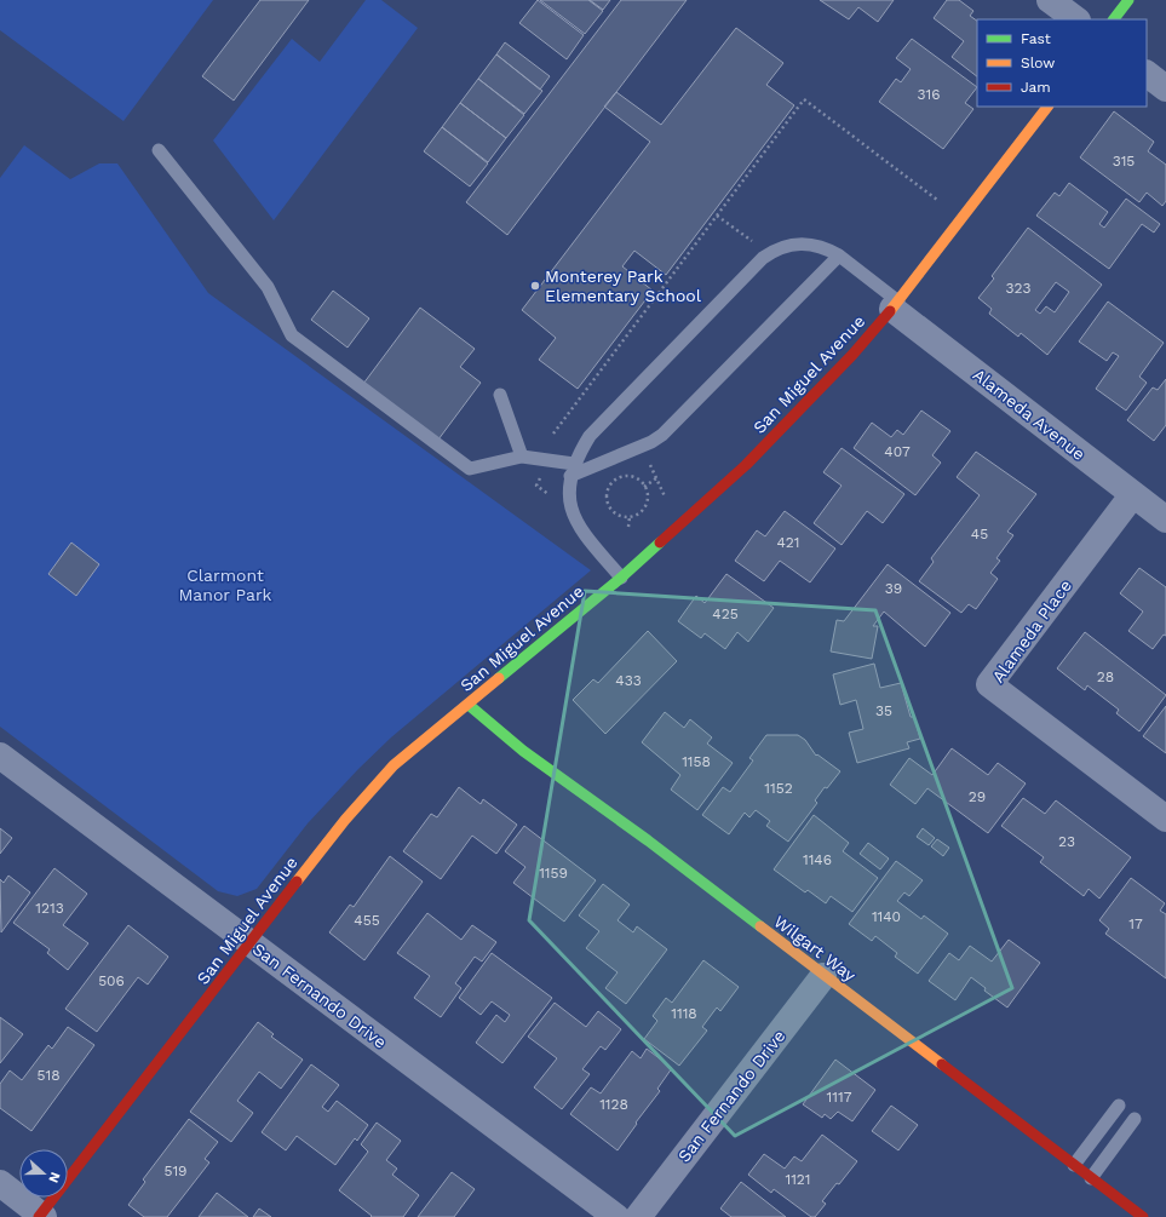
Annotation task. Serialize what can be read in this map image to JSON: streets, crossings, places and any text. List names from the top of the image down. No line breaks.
{"streets":{"street":["San Miguel Avenue","Alameda Avenue","Alameda Place","Wilgart Way","San Fernando Drive"]},"crossings":[["San Miguel Avenue","Alameda Avenue"],["San Miguel Avenue","Wilgart Way"],["San Miguel Avenue","San Fernando Drive"],["Alameda Avenue","Alameda Place"],["Wilgart Way","San Fernando Drive"]],"parks":["Clarmont Manor Park"],"places":["Monterey Park Elementary School"],"house_numbers":["316","315","323","407","45","421","39","425","28","433","35","1158","1152","29","23","1146","1159","1213","1140","455","17","506","1118","518","1117","1128","519","1121"],"legend":["Fast","Slow","Jam"],"north":"right"}
